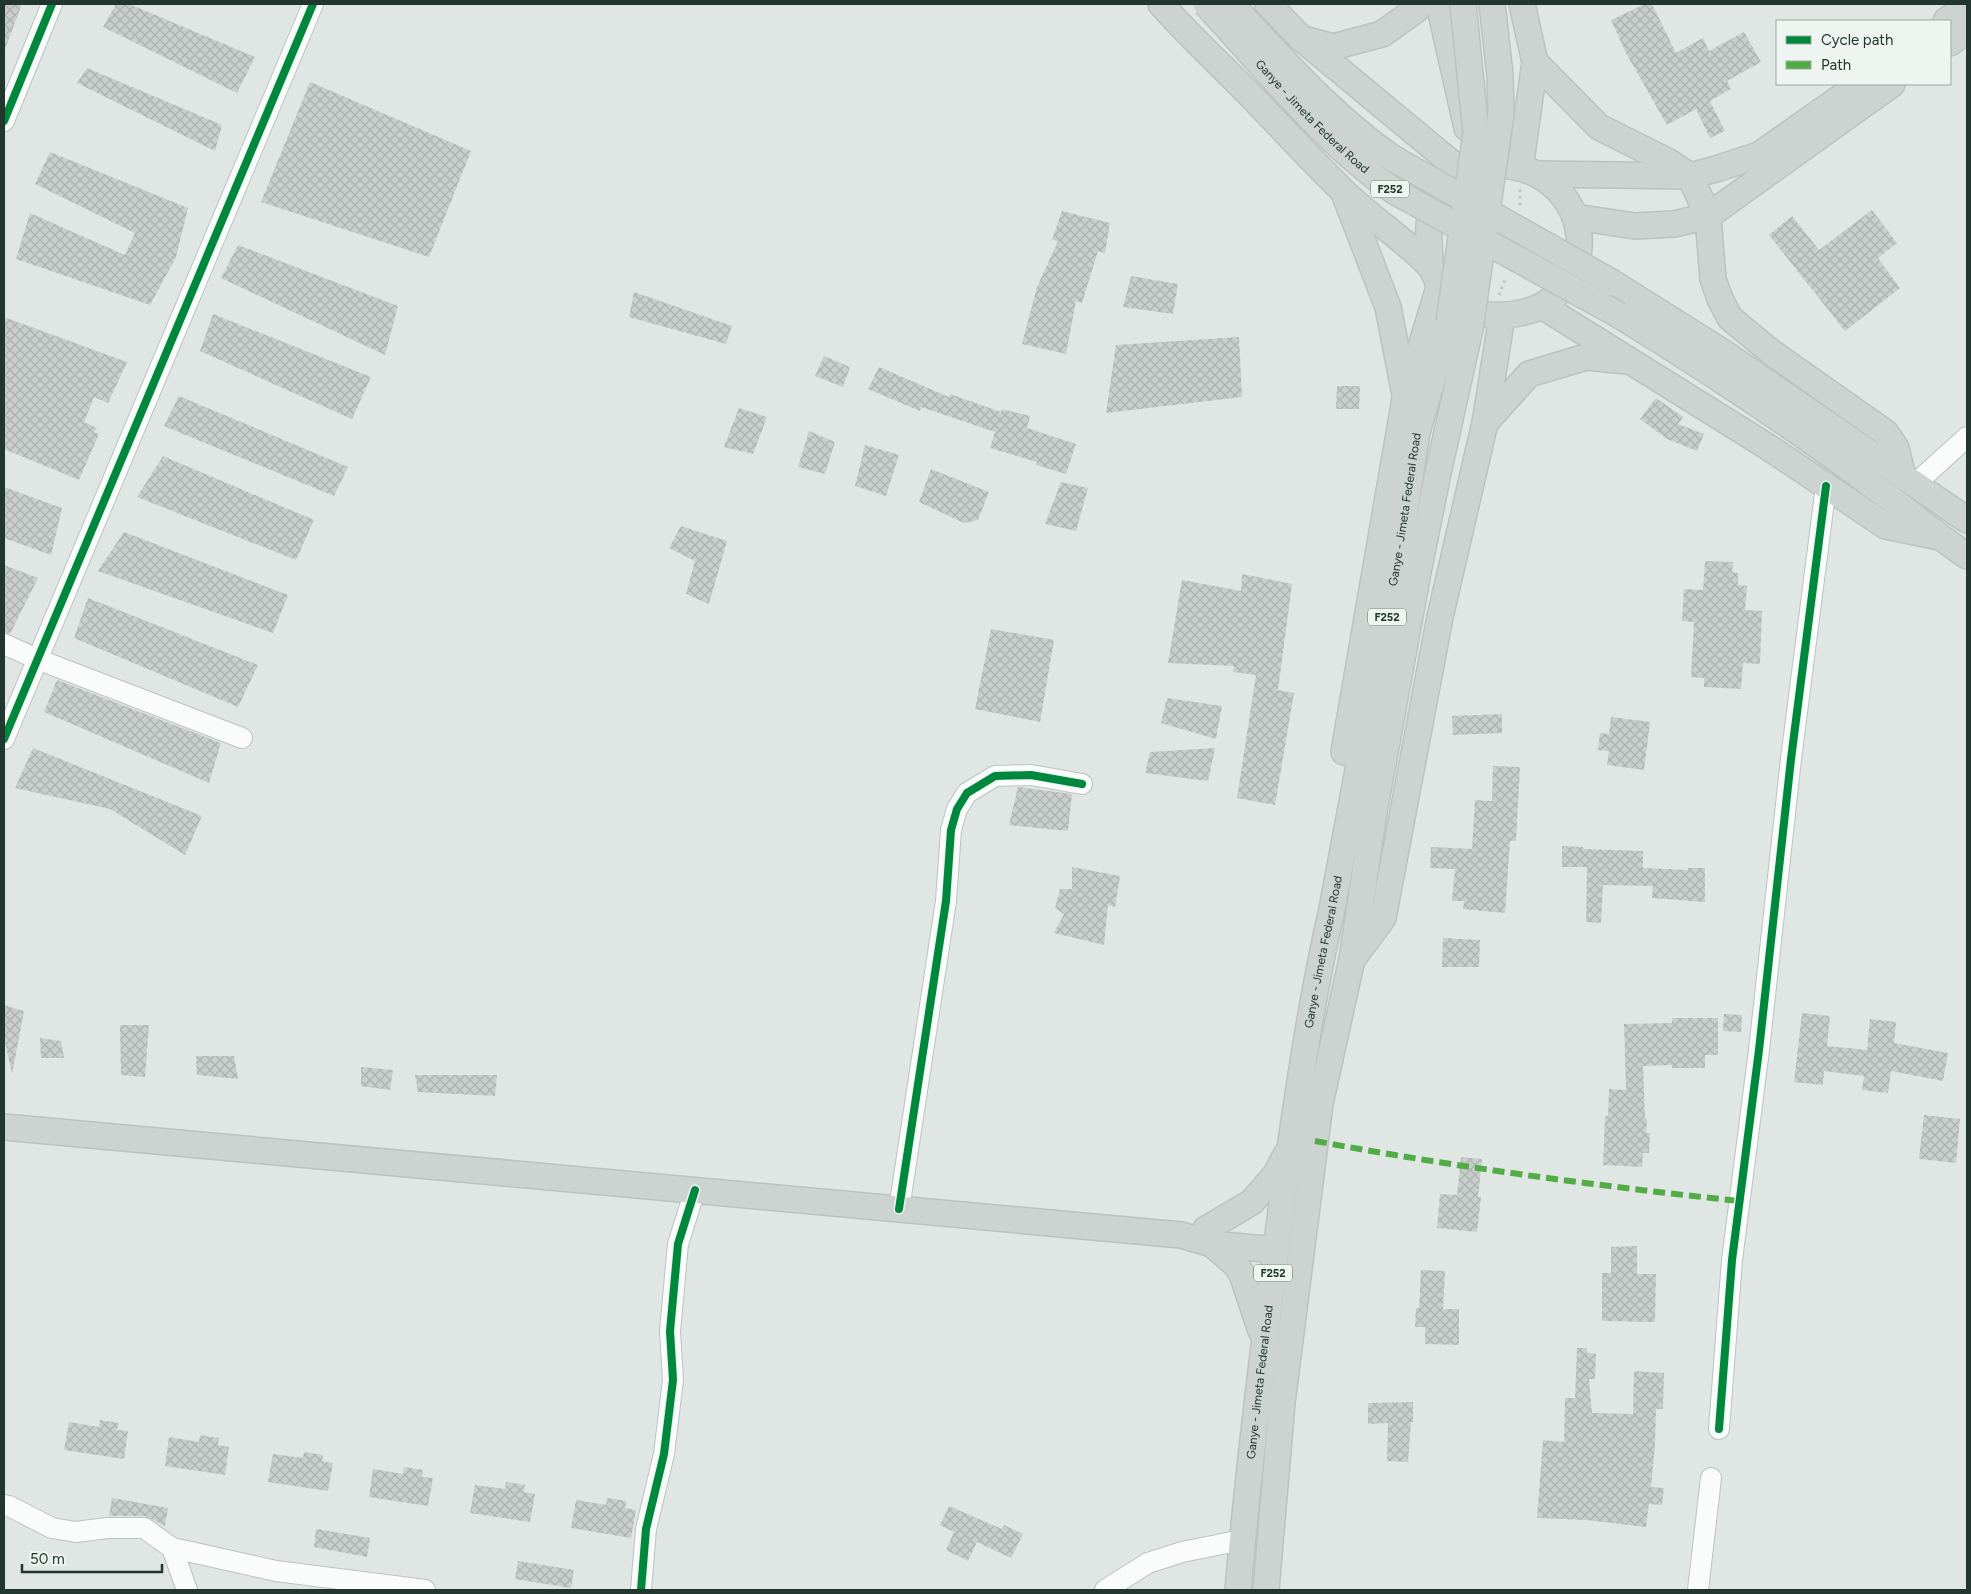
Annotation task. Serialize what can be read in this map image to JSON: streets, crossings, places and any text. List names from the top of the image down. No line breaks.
{"streets":{"main road":["Ganye - Jimeta Federal Road","F252"]},"legend":["Cycle path","Path"],"scale_bar":"50 m"}
